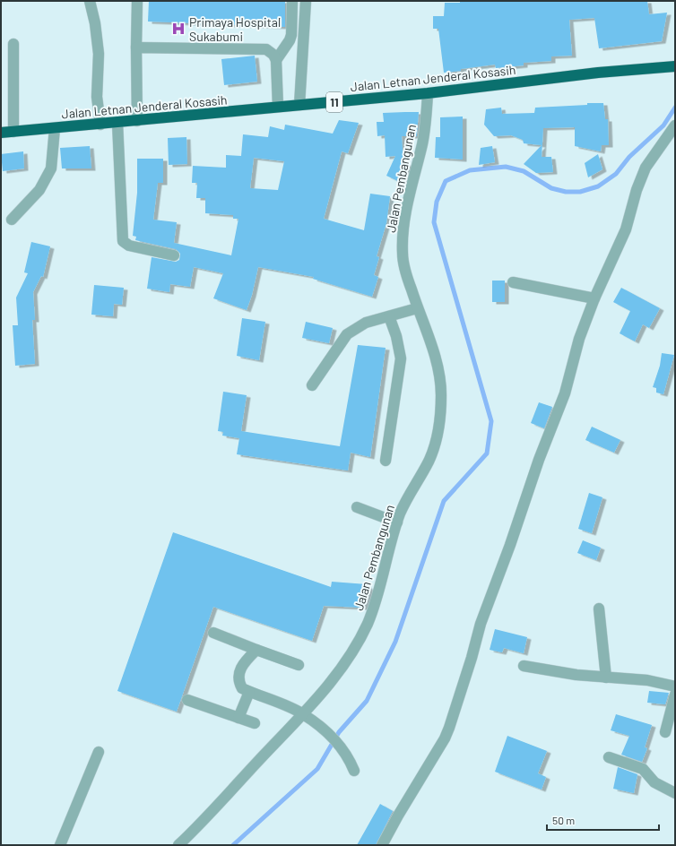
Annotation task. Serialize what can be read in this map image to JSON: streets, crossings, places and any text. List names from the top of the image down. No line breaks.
{"streets":{"highway":["Jalan Letnan Jenderal Kosasih","11"],"street":["Jalan Pembangunan"]},"crossings":[["Jalan Letnan Jenderal Kosasih","Jalan Pembangunan"]],"places":{"hospital":["Primaya Hospital Sukabumi"]},"scale_bar":"50 m"}
